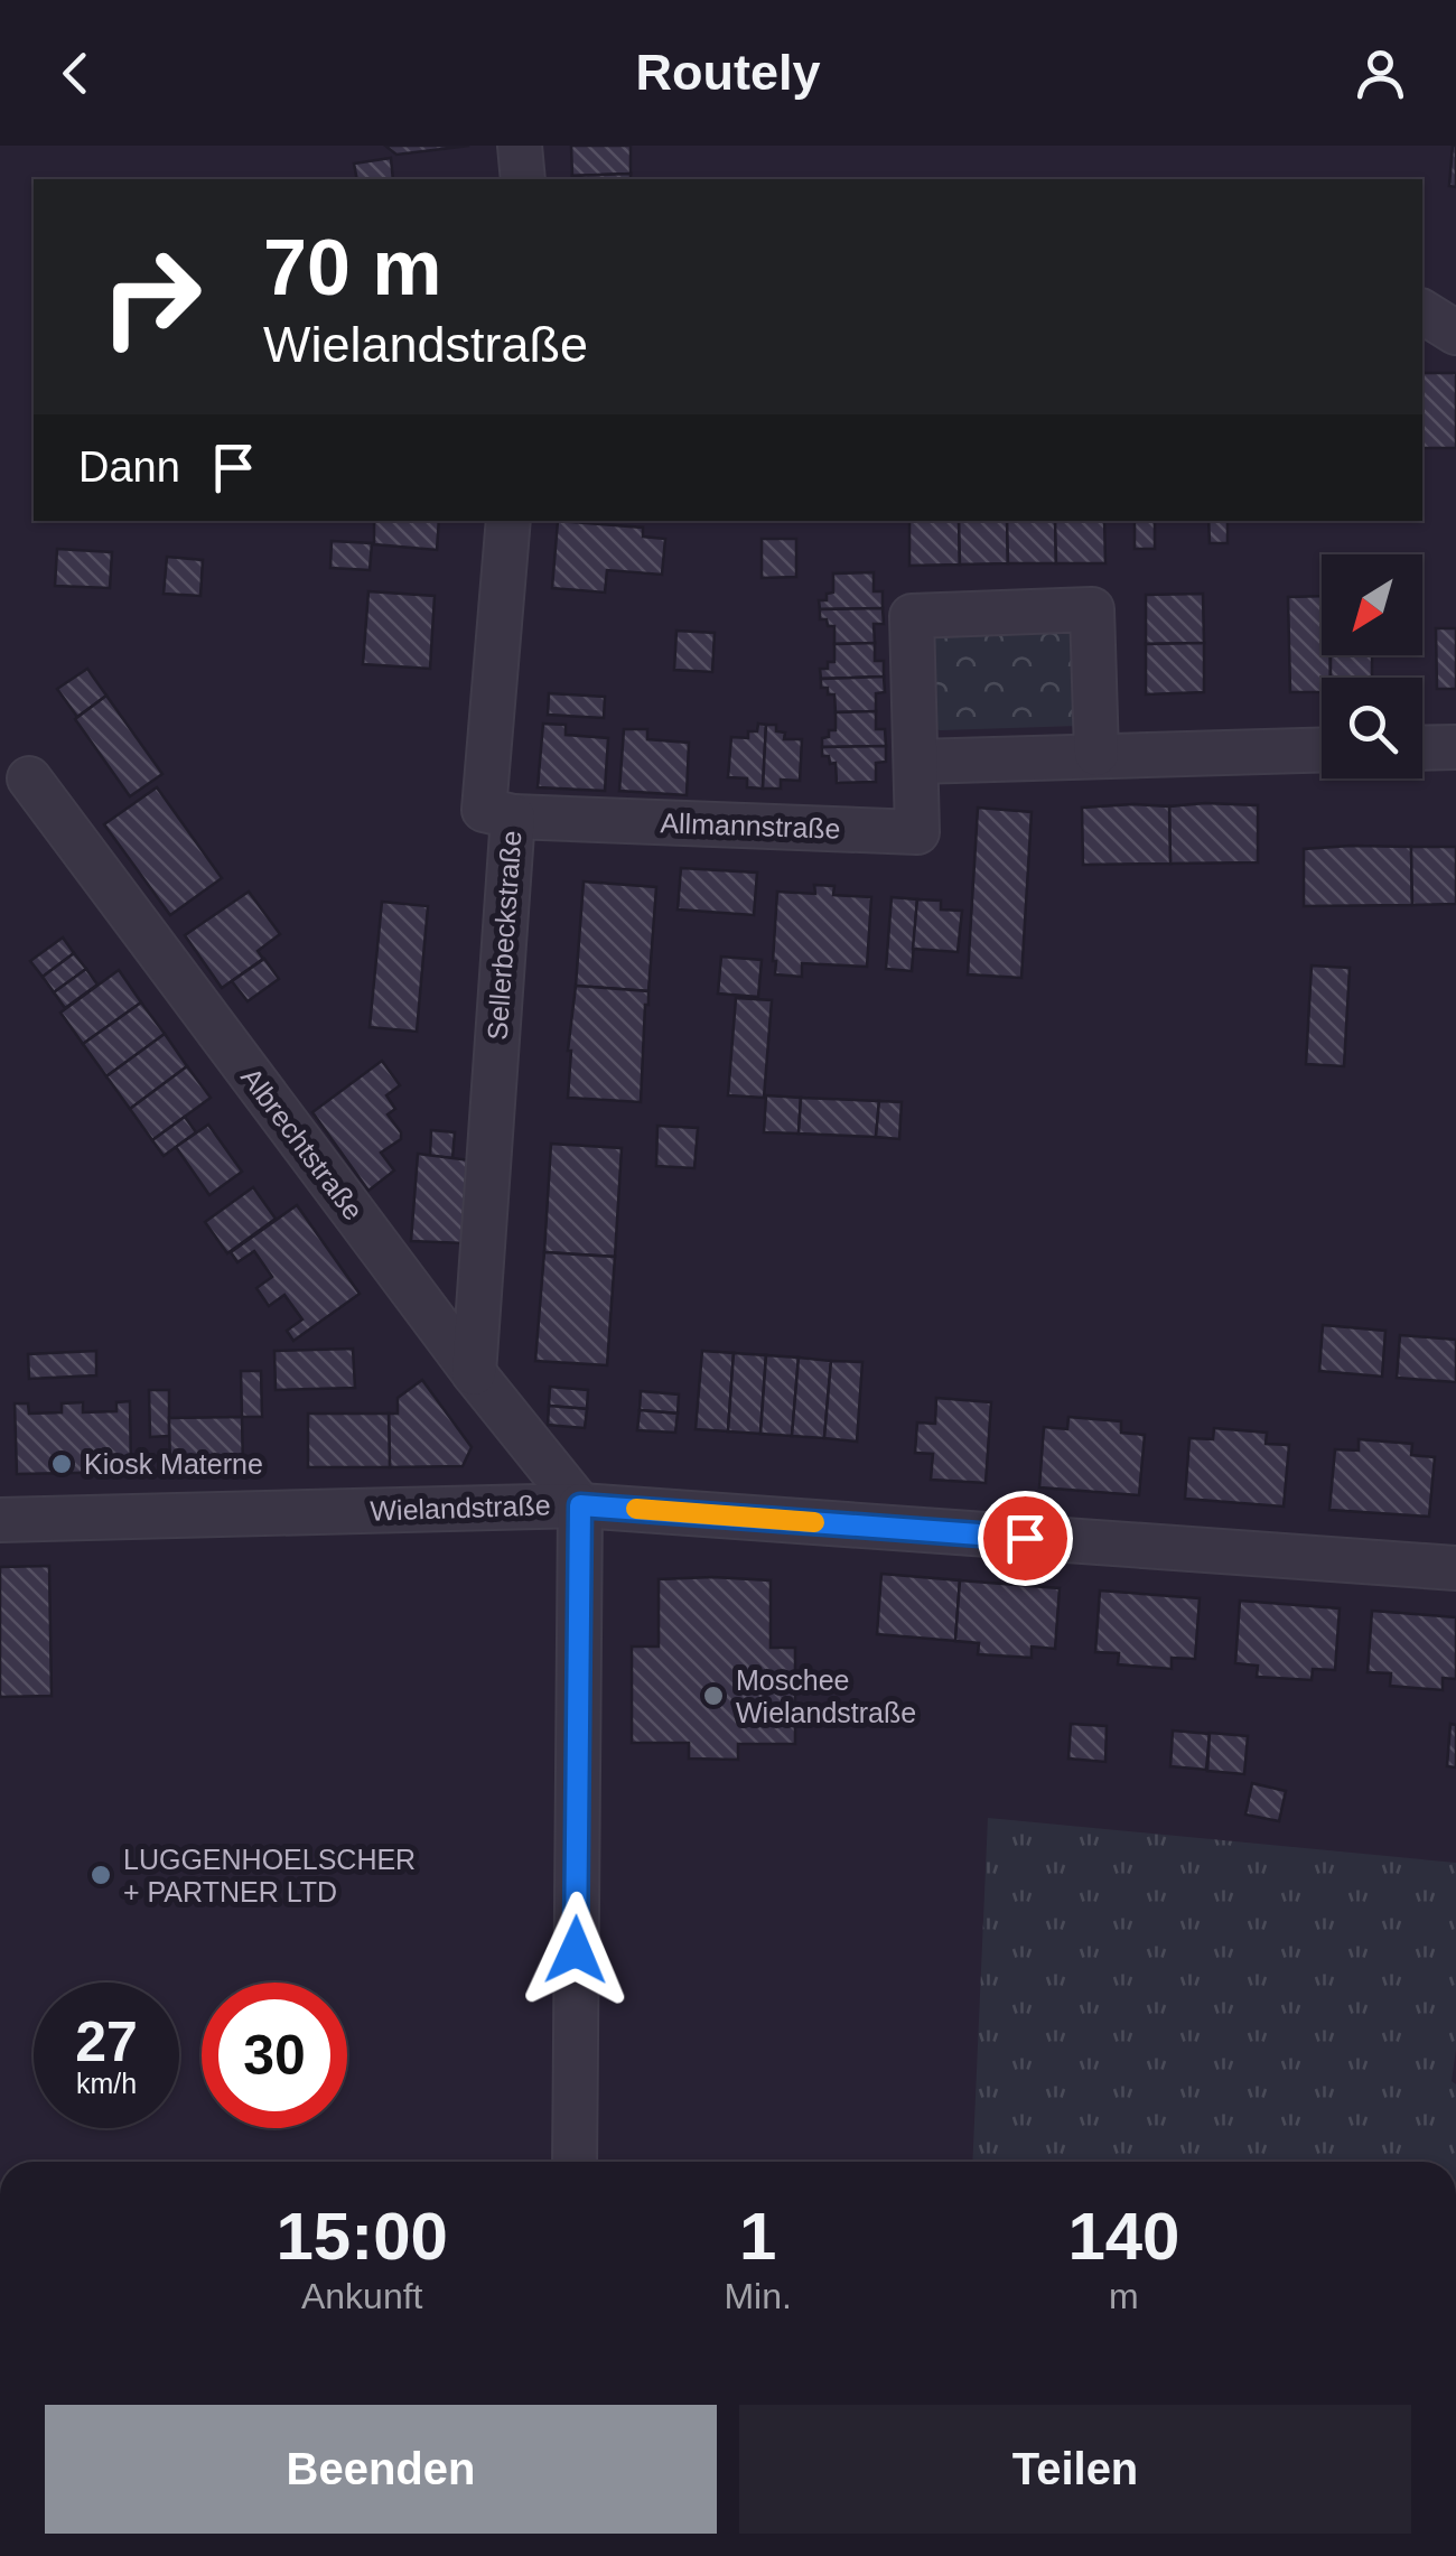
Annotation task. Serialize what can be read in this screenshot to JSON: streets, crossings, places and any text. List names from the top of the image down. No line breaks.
{"streets":{"street":["Allmannstraße","Sellerbeckstraße","Albrechtstraße","Wielandstraße"]},"crossings":[["Allmannstraße","Sellerbeckstraße"],["Sellerbeckstraße","Albrechtstraße"],["Albrechtstraße","Wielandstraße"]],"places":["Kiosk Materne","Moschee Wielandstraße","LUGGENHOELSCHER + PARTNER LTD"],"north":"bottom left","page":{"header":"Routely","turn":["70 m","Wielandstraße"],"then":"Dann","speed":"27 km/h","limit":"30","eta":["15:00","Ankunft","1","Min.","140","m"],"buttons":["Beenden","Teilen"]}}
